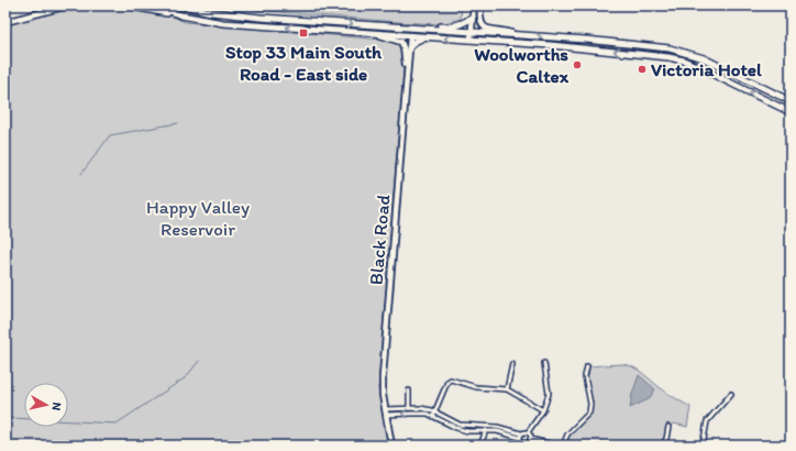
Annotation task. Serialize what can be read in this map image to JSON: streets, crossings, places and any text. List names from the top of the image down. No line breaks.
{"streets":{"main road":["Black Road"]},"parks":["Happy Valley Reservoir"],"places":{"transit":["Stop 33 Main South Road - East side"],"other":["Woolworths Caltex","Victoria Hotel"]},"north":"right"}
